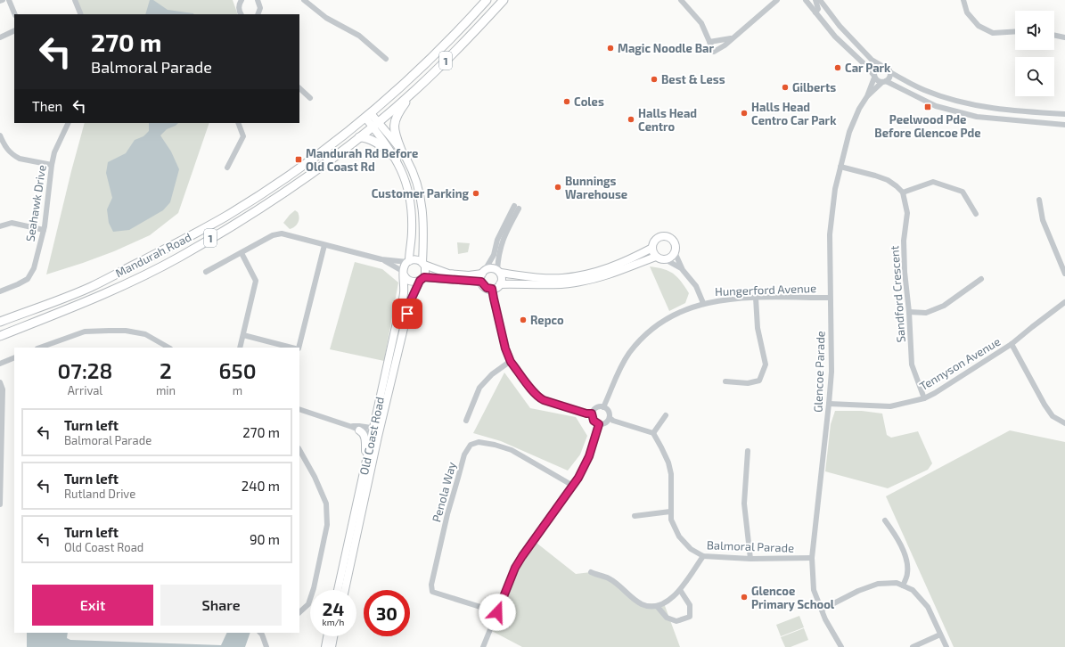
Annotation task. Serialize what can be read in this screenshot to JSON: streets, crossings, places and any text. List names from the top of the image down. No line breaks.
{"streets":{"highway":["1","Mandurah Road"],"main road":["Old Coast Road"],"street":["Seahawk Drive","Hungerford Avenue","Sandford Crescent","Tennyson Avenue","Glencoe Parade","Penola Way","Balmoral Parade"]},"crossings":[["1","Mandurah Road"],["Hungerford Avenue","Glencoe Parade"],["Sandford Crescent","Tennyson Avenue"],["Tennyson Avenue","Glencoe Parade"],["Glencoe Parade","Balmoral Parade"]],"places":{"other":["Magic Noodle Bar","Car Park","Best & Less","Gilberts","Coles","Halls Head Centro Car Park","Halls Head Centro","Bunnings Warehouse","Customer Parking","Repco","Glencoe Primary School"],"transit":["Peelwood Pde Before Glencoe Pde","Mandurah Rd Before Old Coast Rd"]},"page":{"turn":["270 m","Balmoral Parade"],"then":"Then","eta":["07:28","Arrival","2","min","650","m"],"list":[{"name":"Turn left","note":"Balmoral Parade","value":"270 m"},{"name":"Turn left","note":"Rutland Drive","value":"240 m"},{"name":"Turn left","note":"Old Coast Road","value":"90 m"}],"buttons":["Exit","Share"],"speed":"24 km/h","limit":"30"}}
